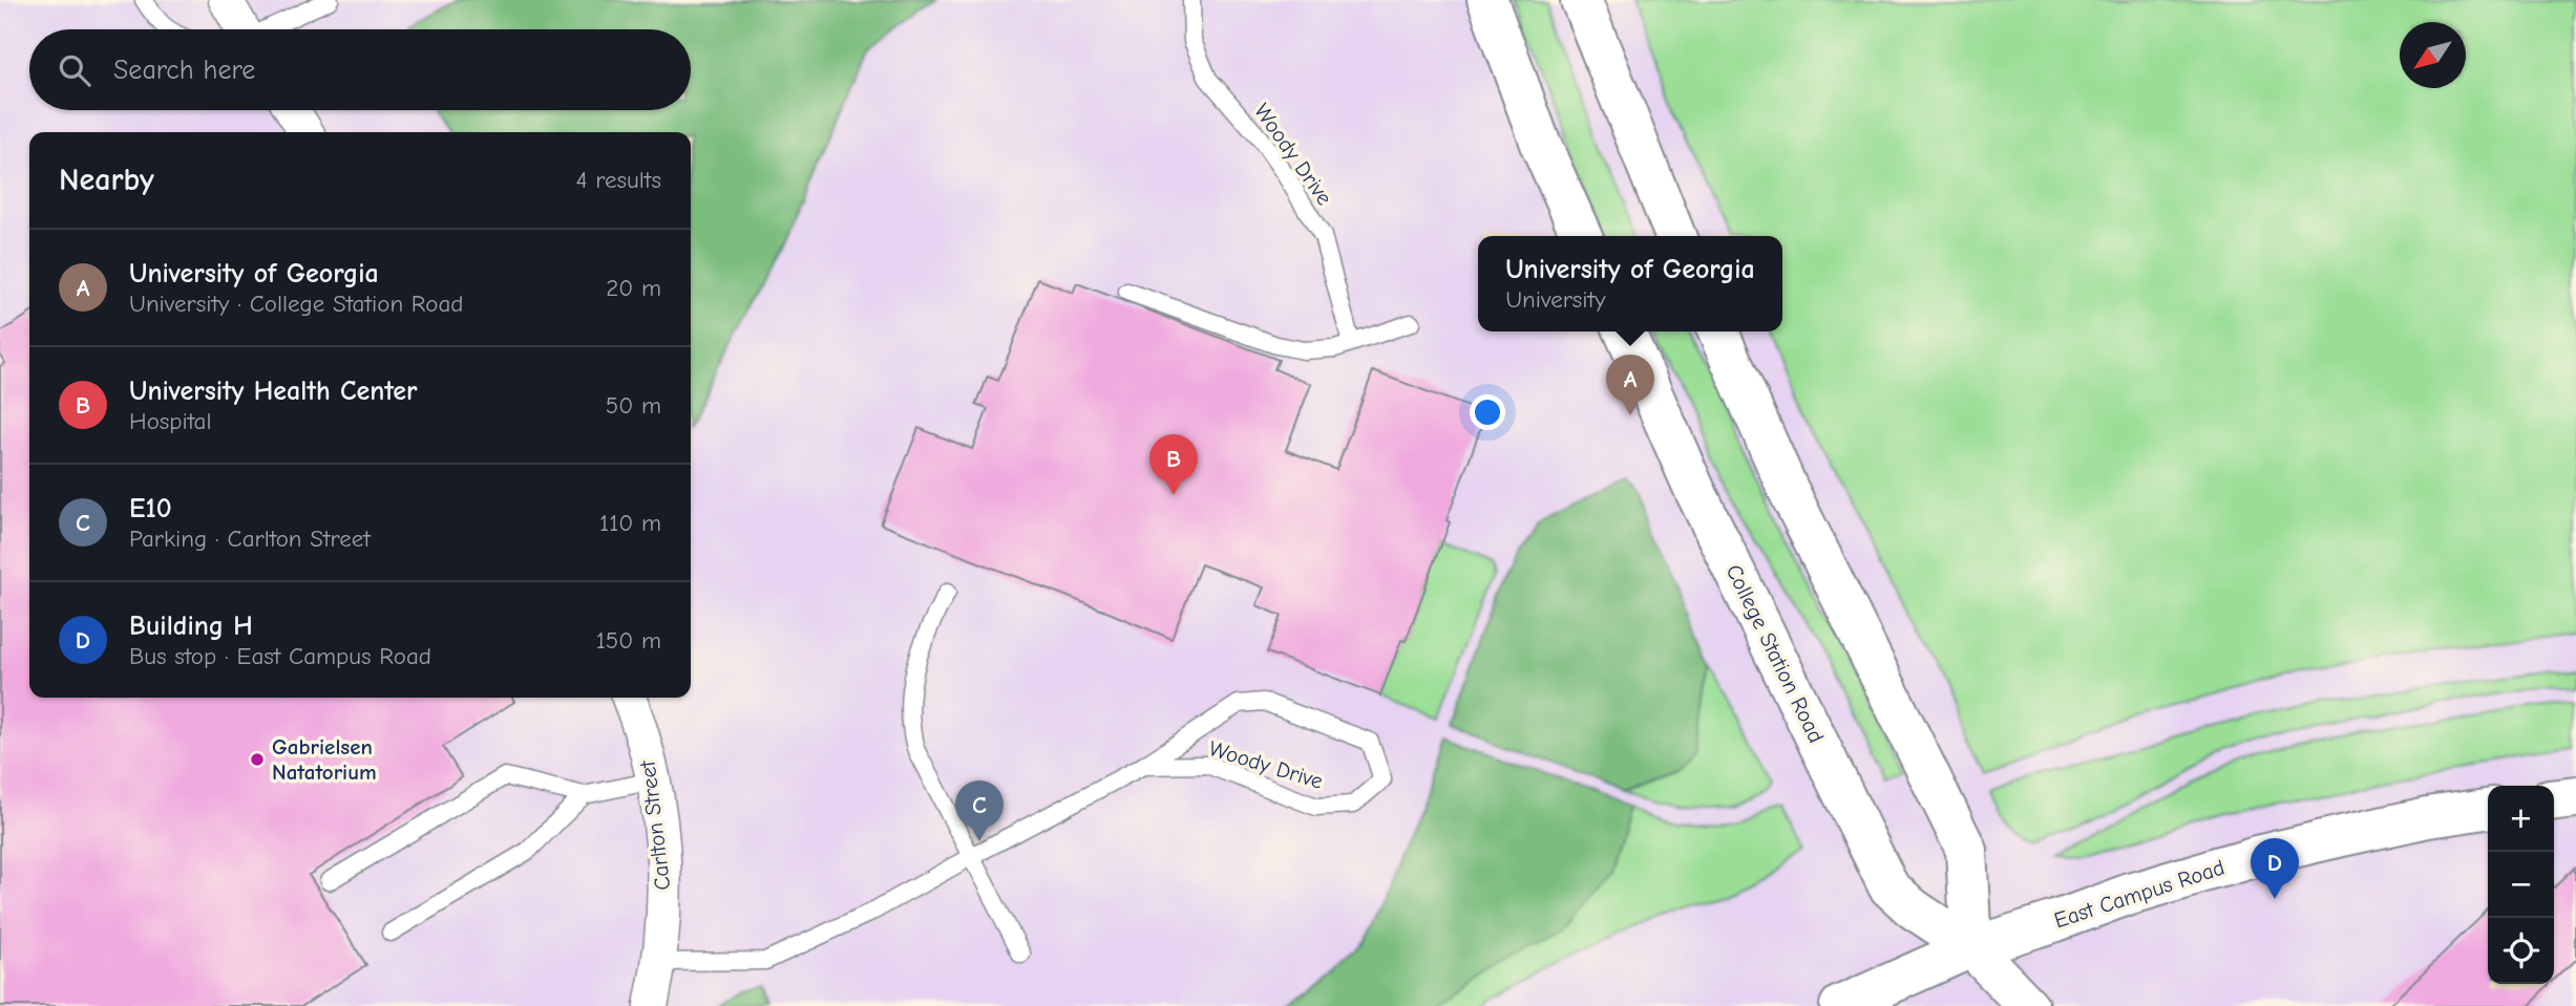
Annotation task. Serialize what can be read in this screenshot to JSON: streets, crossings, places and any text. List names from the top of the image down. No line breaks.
{"streets":{"main road":["College Station Road","East Campus Road"],"street":["Carlton Street"],"lane":["Woody Drive"]},"crossings":[["Woody Drive","Carlton Street"],["College Station Road","East Campus Road"]],"places":["Gabrielsen Natatorium"],"north":"bottom left","page":{"search":"Search here","heading":["Nearby","4 results"],"list":[{"mark":"A","name":"University of Georgia","note":"University · College Station Road","value":"20 m"},{"mark":"B","name":"University Health Center","note":"Hospital","value":"50 m"},{"mark":"C","name":"E10","note":"Parking · Carlton Street","value":"110 m"},{"mark":"D","name":"Building H","note":"Bus stop · East Campus Road","value":"150 m"}],"popup":["University of Georgia","University"],"pins":["A","B","C","D"],"map_buttons":["+","−"]}}
